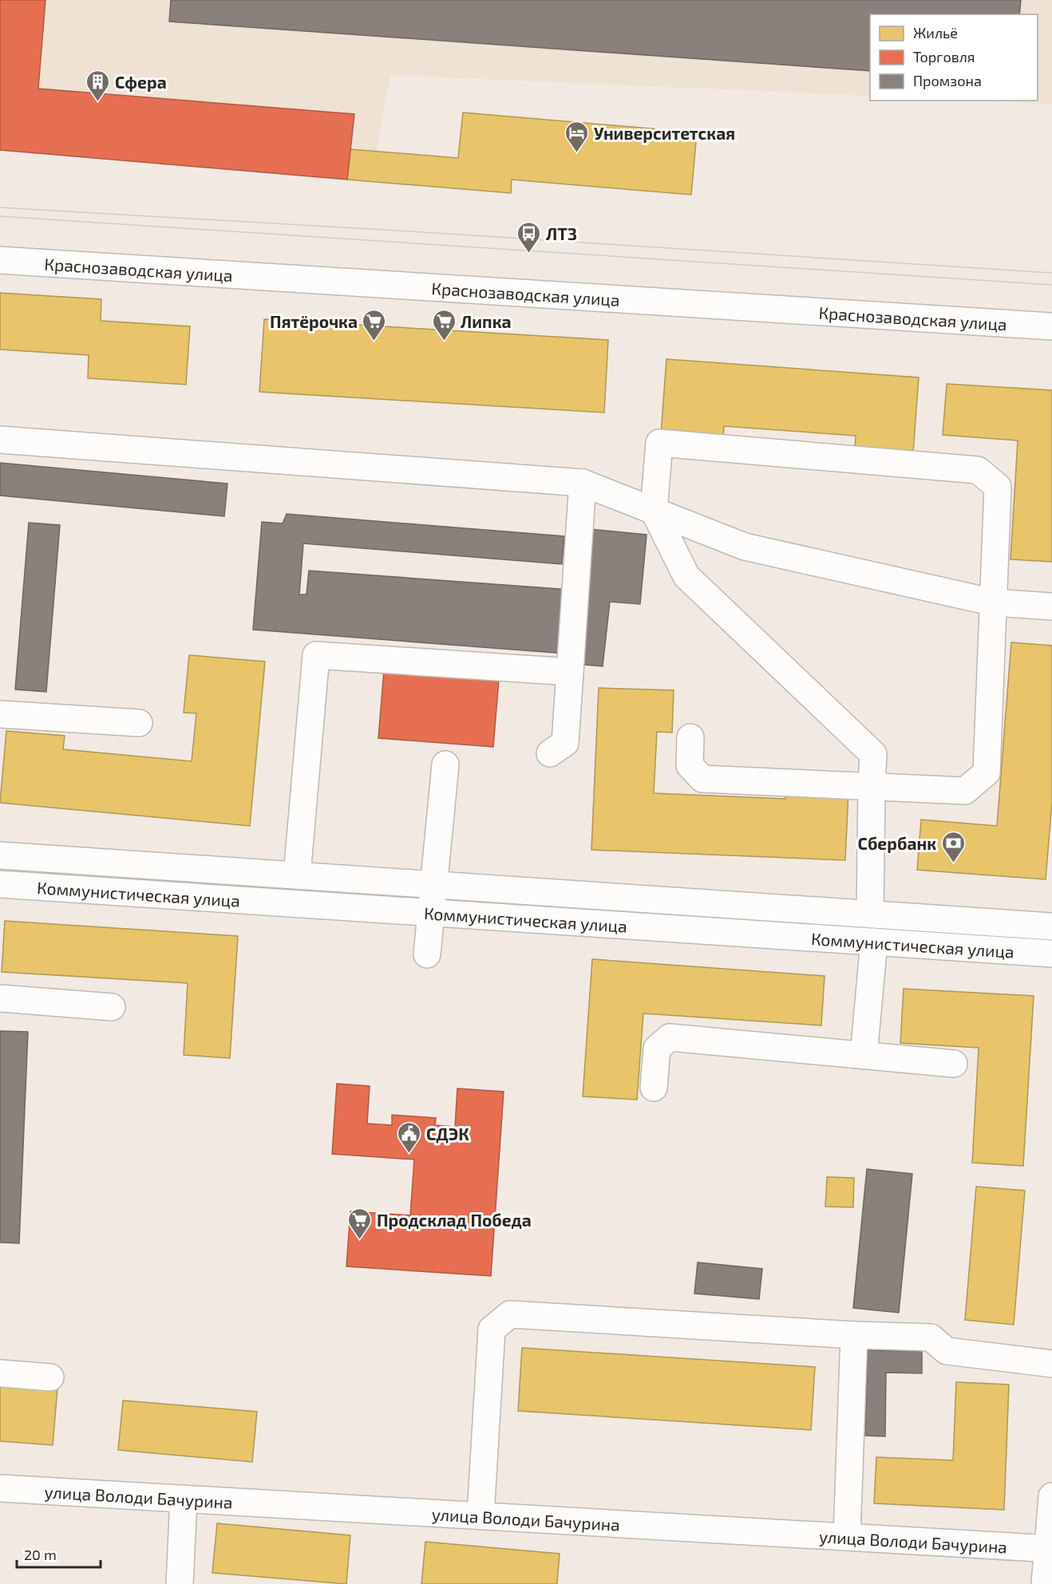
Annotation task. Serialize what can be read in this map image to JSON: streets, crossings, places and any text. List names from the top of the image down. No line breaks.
{"streets":{"street":["Краснозаводская улица","Коммунистическая улица","улица Володи Бачурина"]},"places":{"building":["Сфера"],"hotel":["Университетская"],"bus stop":["ЛТЗ"],"supermarket":["Пятёрочка","Липка","Продсклад Победа"],"bank":["Сбербанк"],"public building":["СДЭК"]},"legend":["Жильё","Торговля","Промзона"],"scale_bar":"20 m"}
